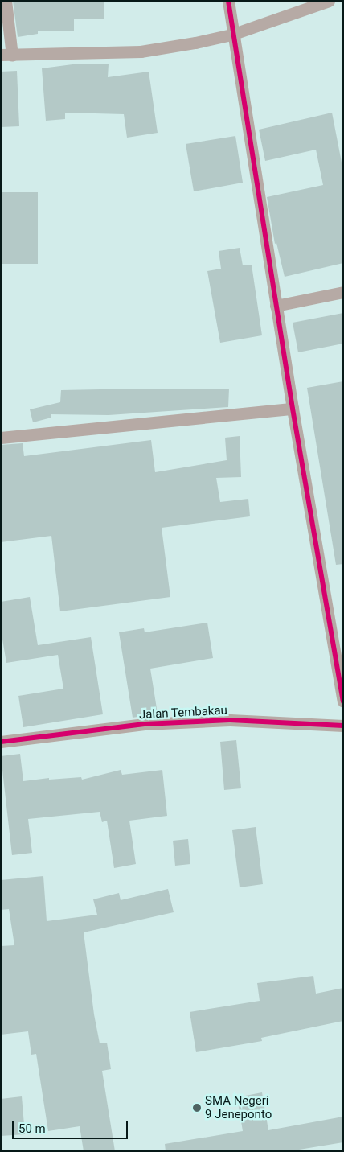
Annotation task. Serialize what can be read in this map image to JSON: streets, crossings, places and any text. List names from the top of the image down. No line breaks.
{"streets":{"street":["Jalan Tembakau"]},"places":["SMA Negeri 9 Jeneponto"],"scale_bar":"50 m"}
